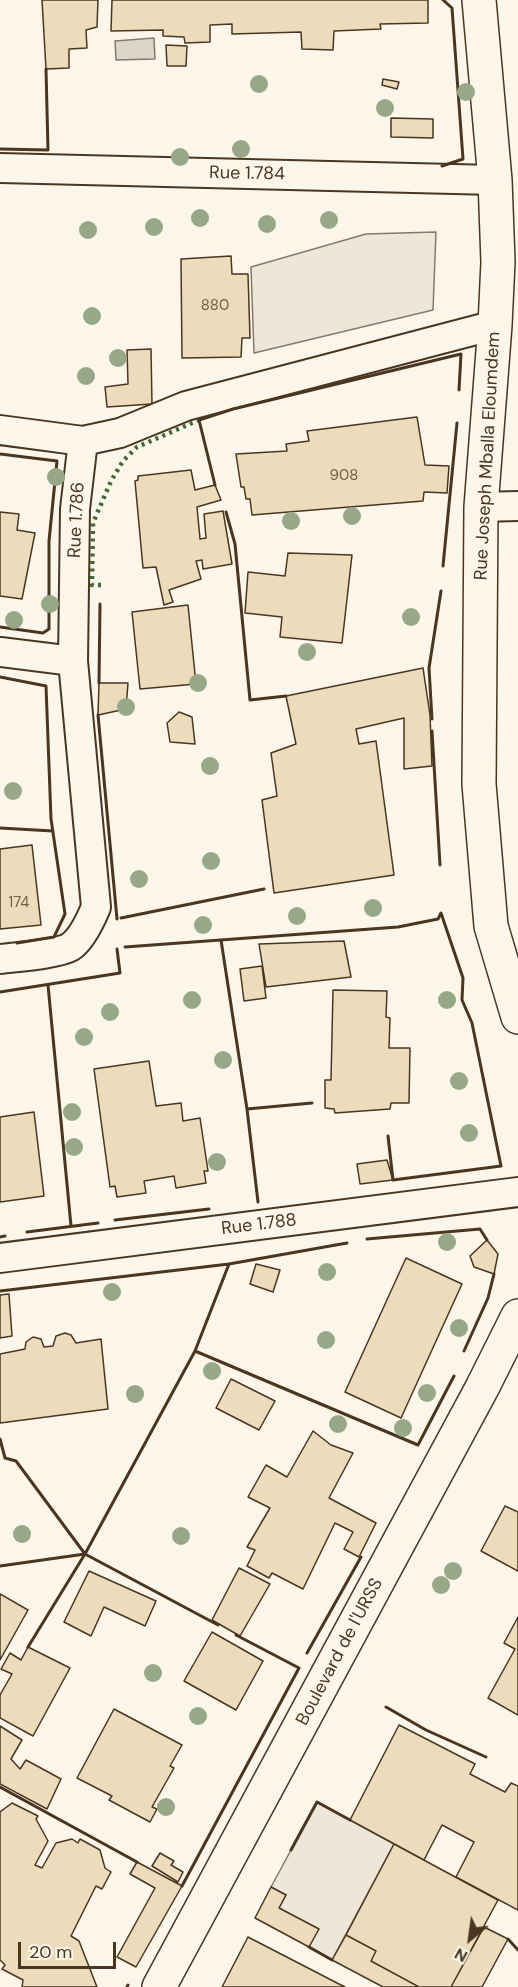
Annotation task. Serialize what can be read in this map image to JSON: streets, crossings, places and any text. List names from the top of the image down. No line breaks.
{"streets":{"main road":["Rue Joseph Mballa Eloumdem","Boulevard de l'URSS"],"street":["Rue 1.784","Rue 1.786","Rue 1.788"]},"crossings":[["Rue 1.784","Rue Joseph Mballa Eloumdem"]],"house_numbers":["880","908","174"],"scale_bar":"20 m","north":"bottom left"}
